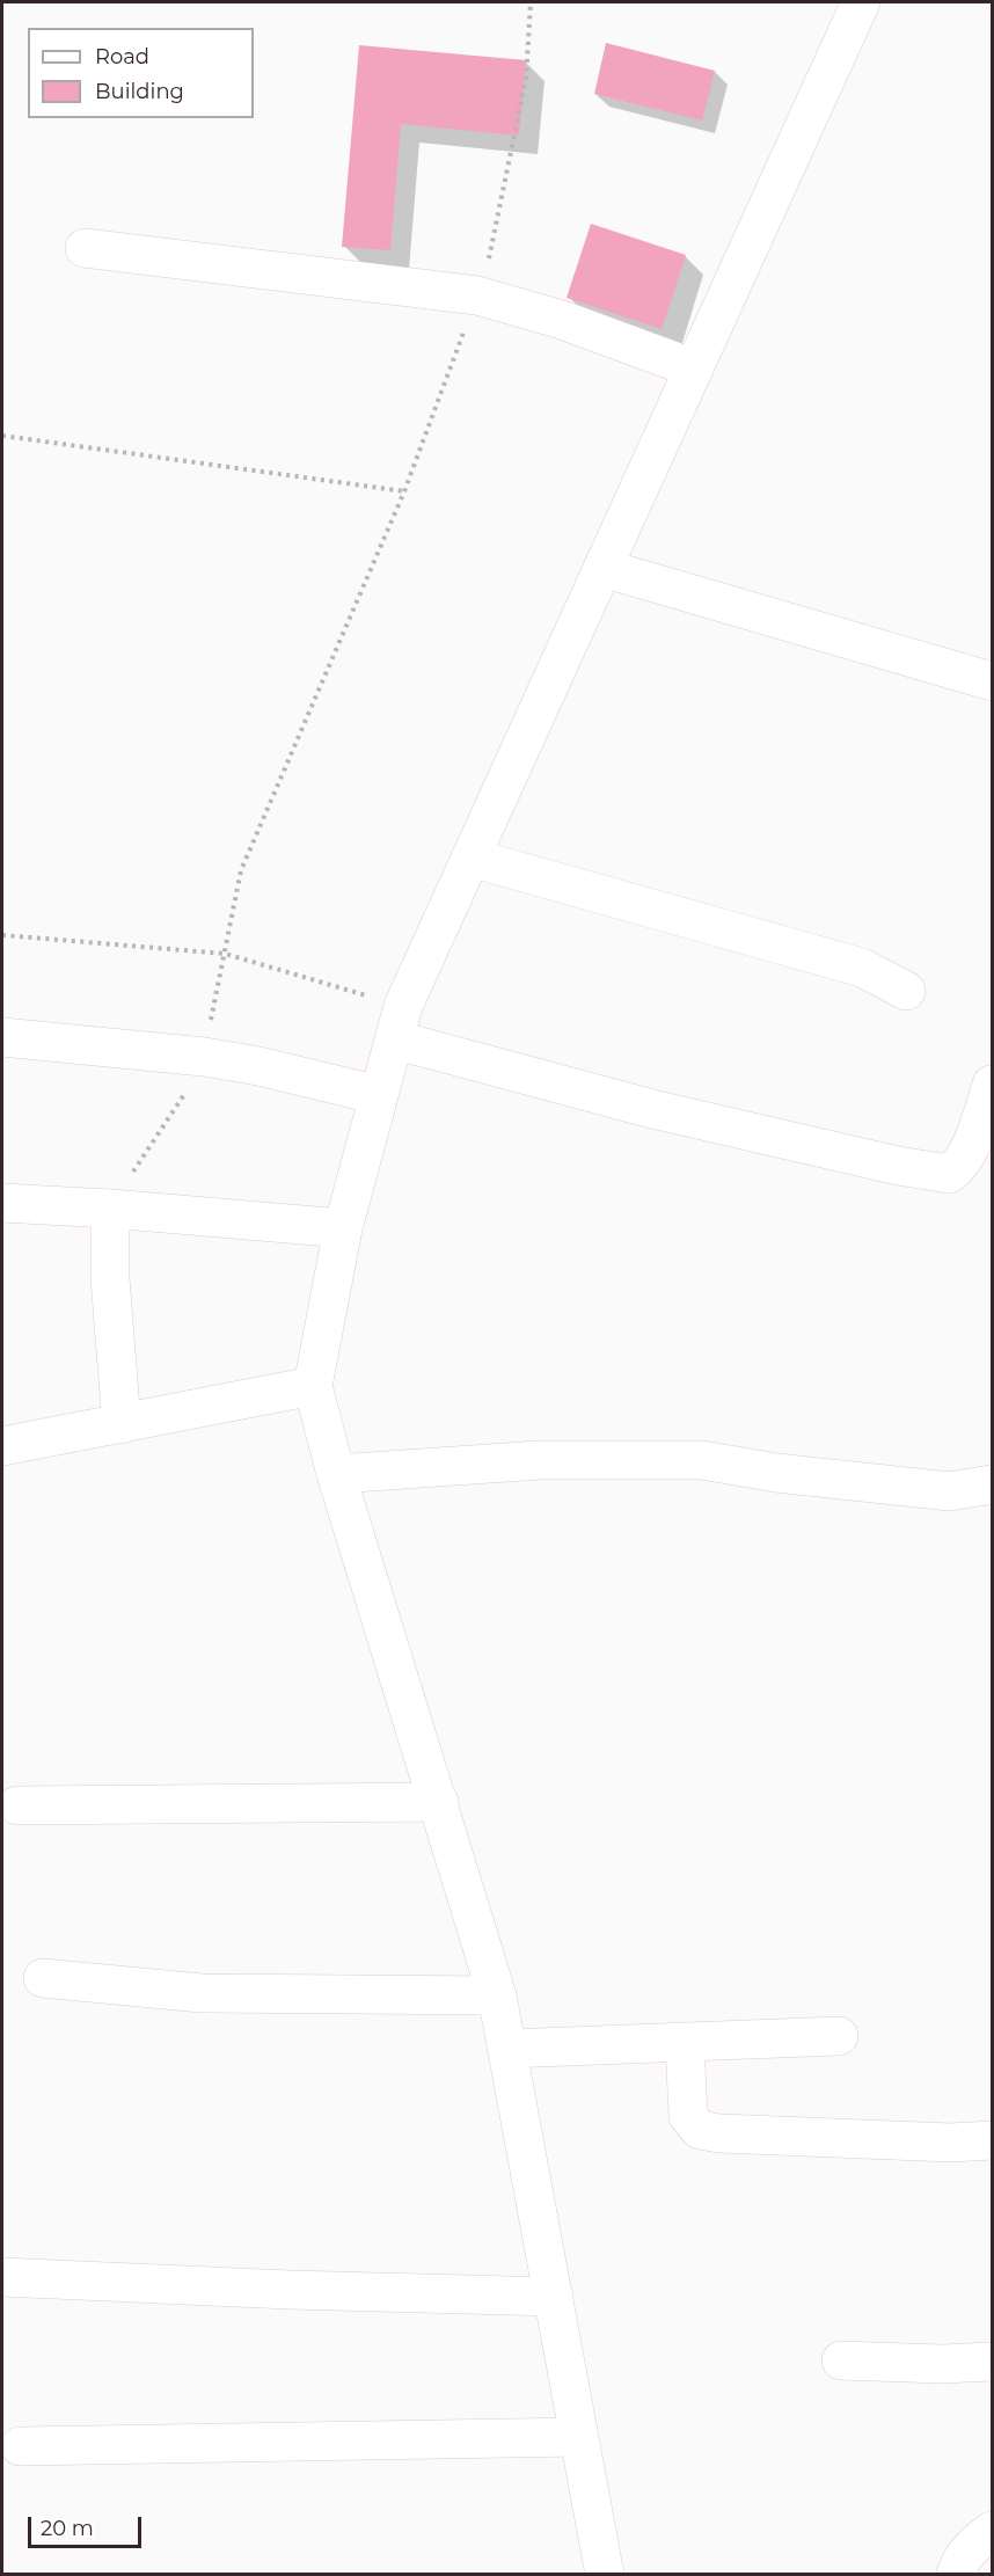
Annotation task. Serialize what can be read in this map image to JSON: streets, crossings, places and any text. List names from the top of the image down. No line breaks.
{"legend":["Road","Building"],"scale_bar":"20 m"}
